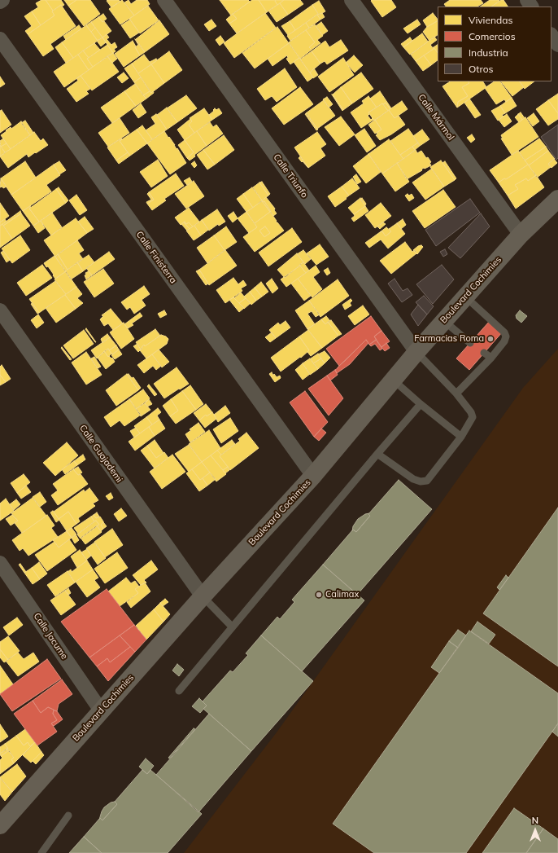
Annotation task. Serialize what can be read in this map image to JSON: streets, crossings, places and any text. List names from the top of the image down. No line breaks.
{"streets":{"main road":["Boulevard Cochimies"],"street":["Calle Mármol","Calle Triunfo","Calle Finisterra","Calle Guajademi","Calle Jacume"]},"crossings":[["Calle Mármol","Boulevard Cochimies"],["Calle Triunfo","Boulevard Cochimies"],["Calle Finisterra","Boulevard Cochimies"],["Boulevard Cochimies","Calle Guajademi"],["Boulevard Cochimies","Calle Jacume"]],"places":["Farmacias Roma","Calimax"],"legend":["Viviendas","Comercios","Industria","Otros"],"north":"top"}
